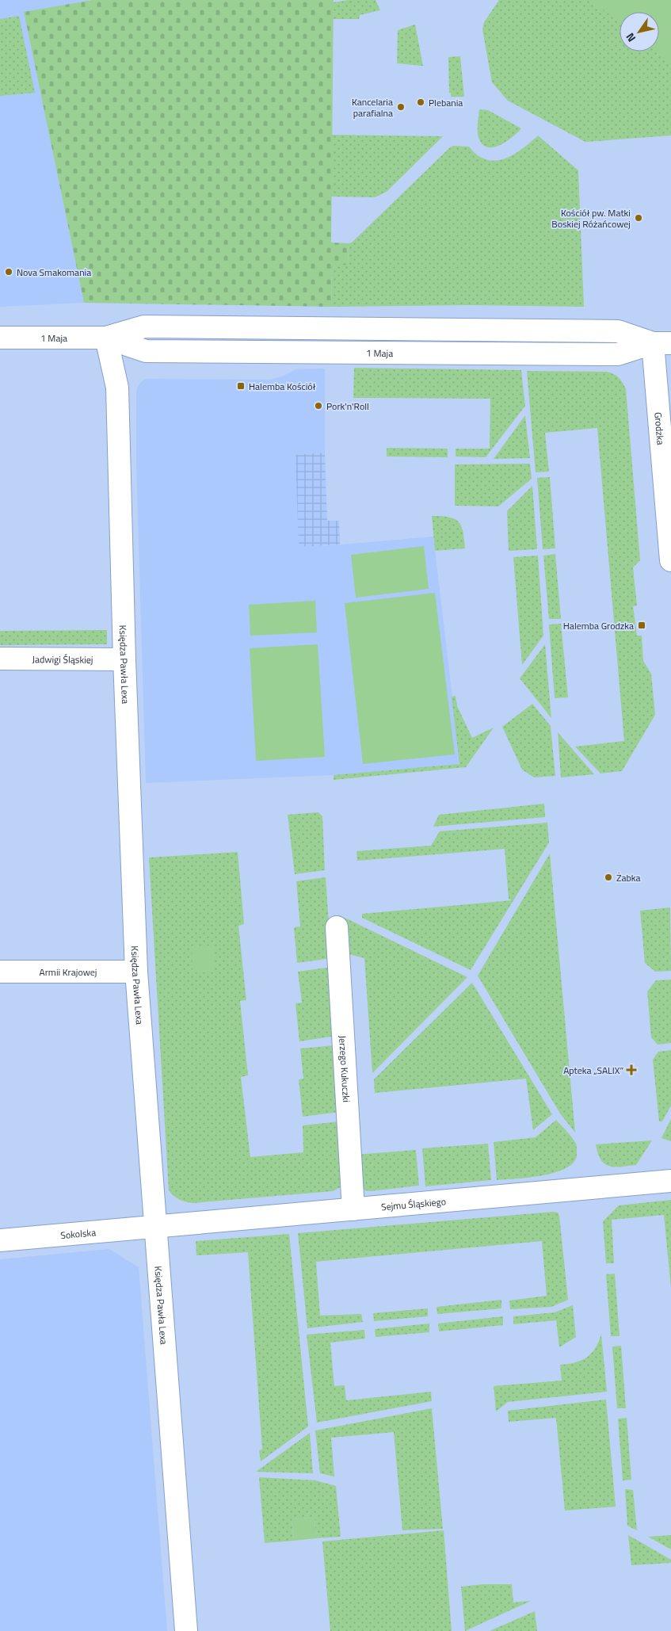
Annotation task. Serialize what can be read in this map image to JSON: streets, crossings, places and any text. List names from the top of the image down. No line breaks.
{"streets":{"street":["1 Maja","Grodzka","Jadwigi Śląskiej","Księdza Pawła Lexa","Armii Krajowej","Jerzego Kukuczki","Sejmu Śląskiego","Sokolska"]},"crossings":[["1 Maja","Grodzka"],["1 Maja","Księdza Pawła Lexa"],["Jadwigi Śląskiej","Księdza Pawła Lexa"],["Księdza Pawła Lexa","Armii Krajowej"],["Księdza Pawła Lexa","Sejmu Śląskiego"],["Księdza Pawła Lexa","Sokolska"],["Jerzego Kukuczki","Sejmu Śląskiego"],["Sejmu Śląskiego","Sokolska"]],"places":{"other":["Plebania","Kancelaria parafialna","Kościół pw. Matki Boskiej Różańcowej","Nova Smakomania","Pork'n'Roll","Żabka"],"transit":["Halemba Kościół","Halemba Grodzka"],"health":["Apteka „SALIX”"]},"north":"bottom left"}
